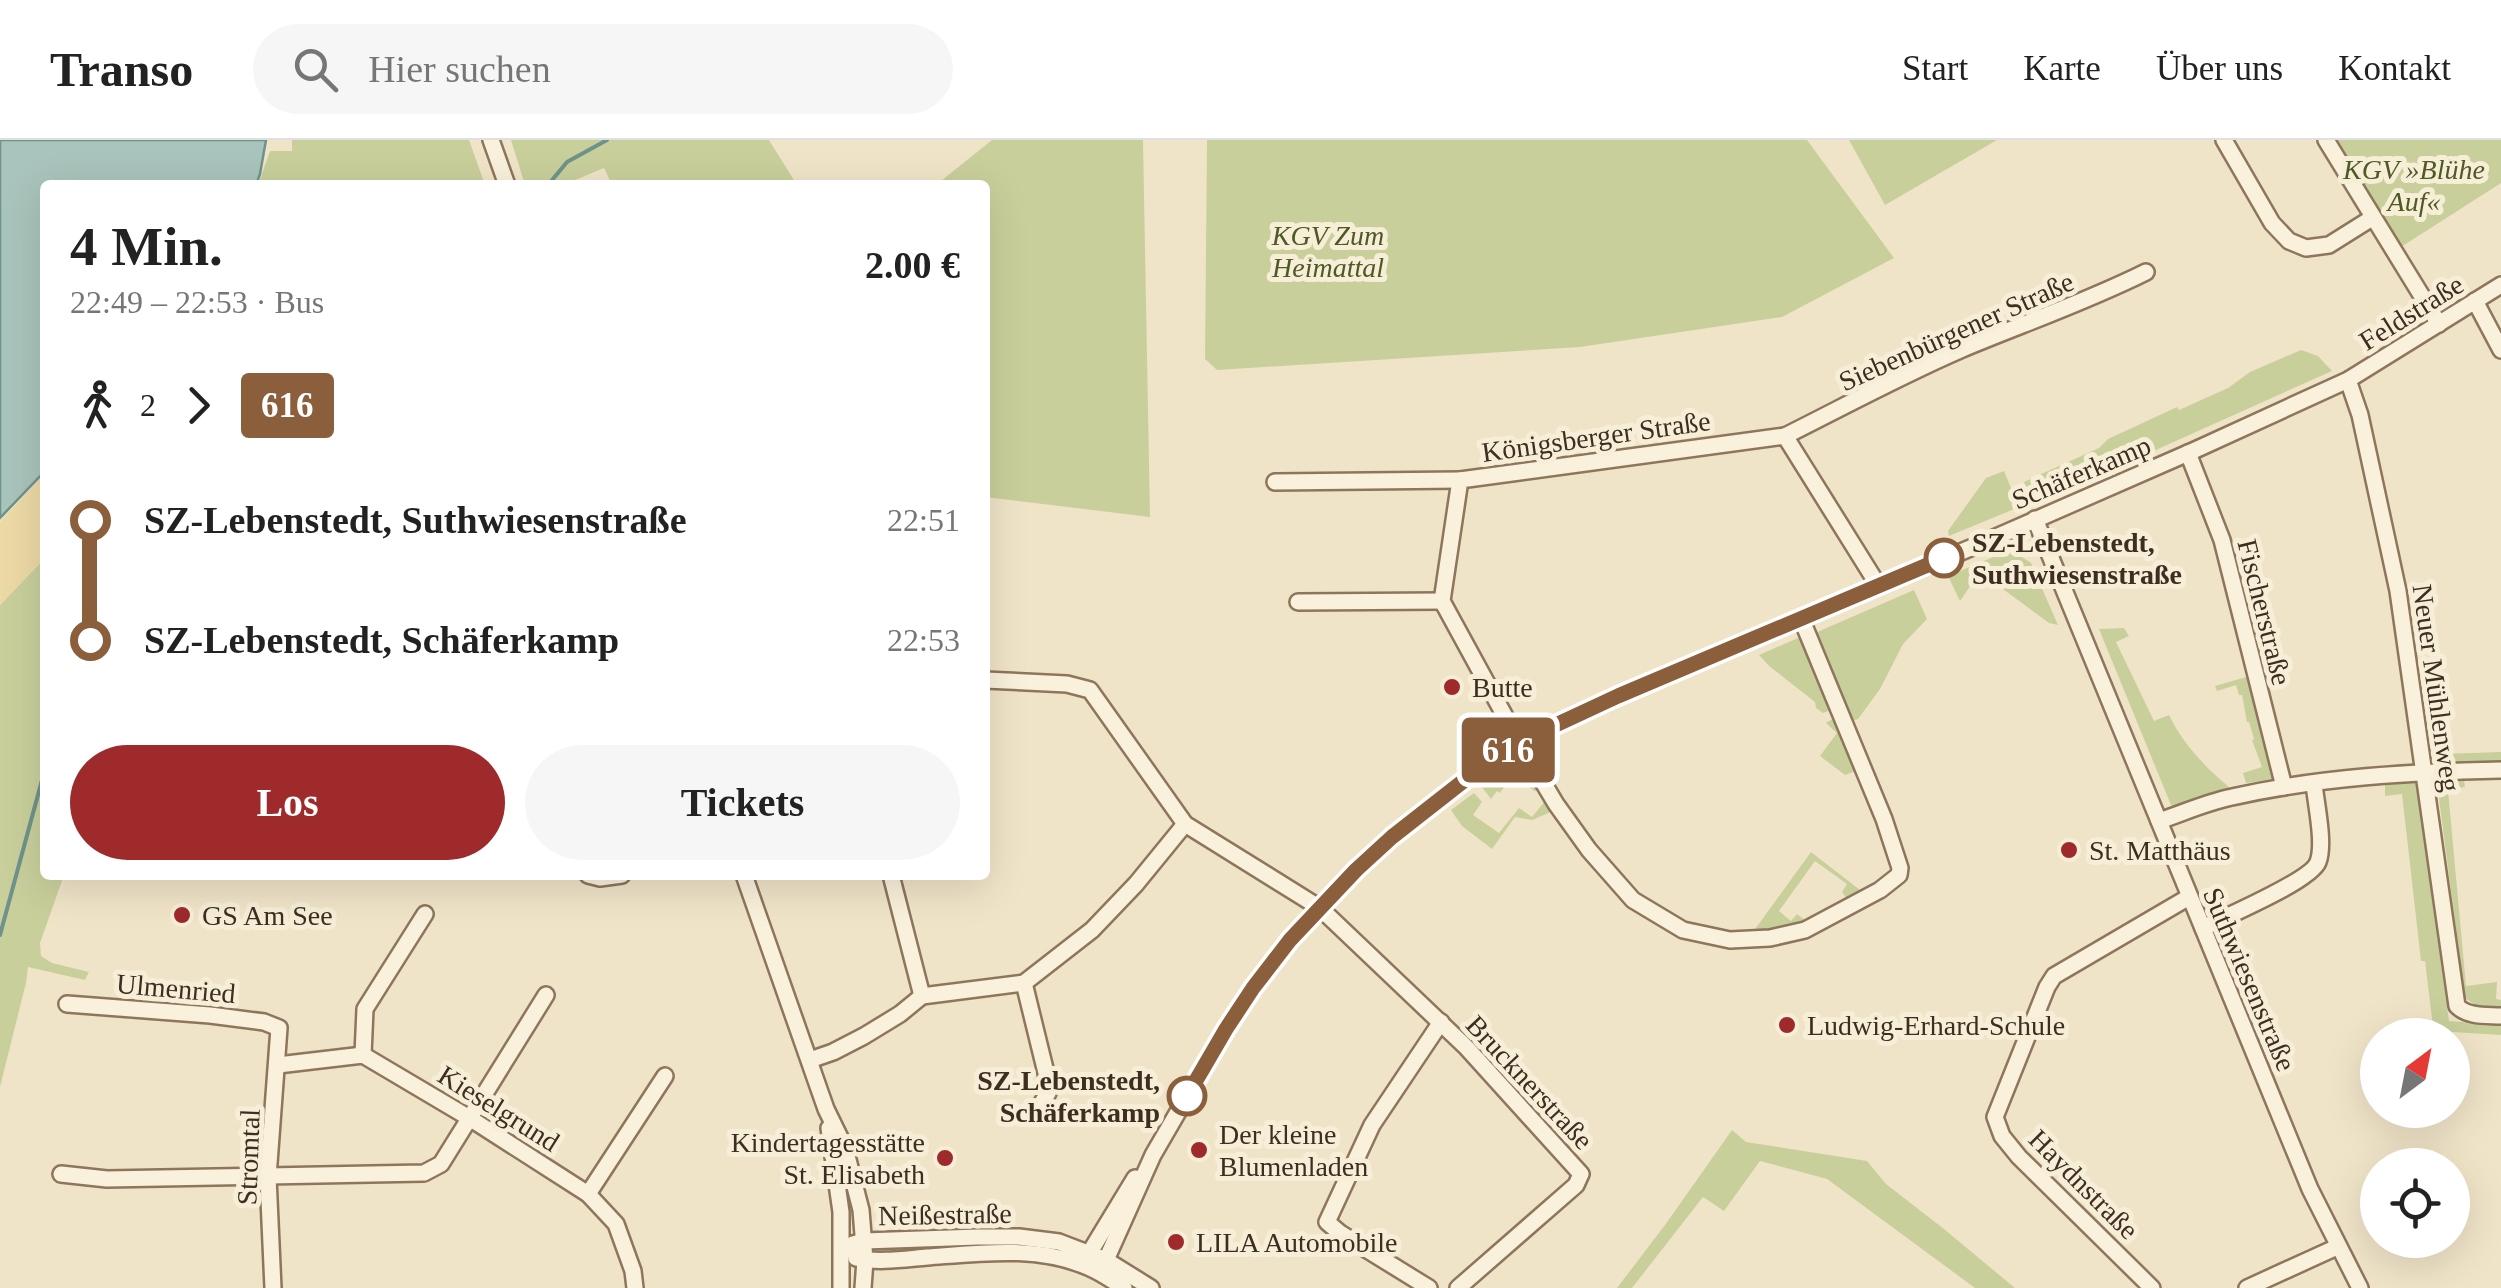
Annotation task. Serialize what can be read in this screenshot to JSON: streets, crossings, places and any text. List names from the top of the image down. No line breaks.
{"streets":{"street":["Feldstraße","Siebenbürgener Straße","Königsberger Straße","Schäferkamp","Fischerstraße","Neuer Mühlenweg","Suthwiesenstraße","Ulmenried","Brucknerstraße","Kieselgrund","Stromtal","Haydnstraße","Neißestraße"]},"crossings":[["Feldstraße","Schäferkamp"],["Feldstraße","Neuer Mühlenweg"],["Siebenbürgener Straße","Königsberger Straße"],["Schäferkamp","Fischerstraße"],["Schäferkamp","Neuer Mühlenweg"],["Schäferkamp","Suthwiesenstraße"],["Schäferkamp","Brucknerstraße"],["Schäferkamp","Neißestraße"],["Suthwiesenstraße","Haydnstraße"],["Ulmenried","Stromtal"]],"parks":["KGV »Blühe Auf«","KGV Zum Heimattal"],"places":["SZ-Lebenstedt, Suthwiesenstraße","Butte","St. Matthäus","GS Am See","Ludwig-Erhard-Schule","SZ-Lebenstedt, Schäferkamp","Der kleine Blumenladen","Kindertagesstätte St. Elisabeth","LILA Automobile"],"lines":["bus line 616"],"north":"top right","page":{"header":"Transo","search":"Hier suchen","nav":["Start","Karte","Über uns","Kontakt"],"on_map":"616","heading":["4 Min.","22:49 – 22:53 · Bus","2.00 €"],"legs":["2","616"],"list":[{"name":"SZ-Lebenstedt, Suthwiesenstraße","value":"22:51"},{"name":"SZ-Lebenstedt, Schäferkamp","value":"22:53"}],"buttons":["Los","Tickets"]}}
